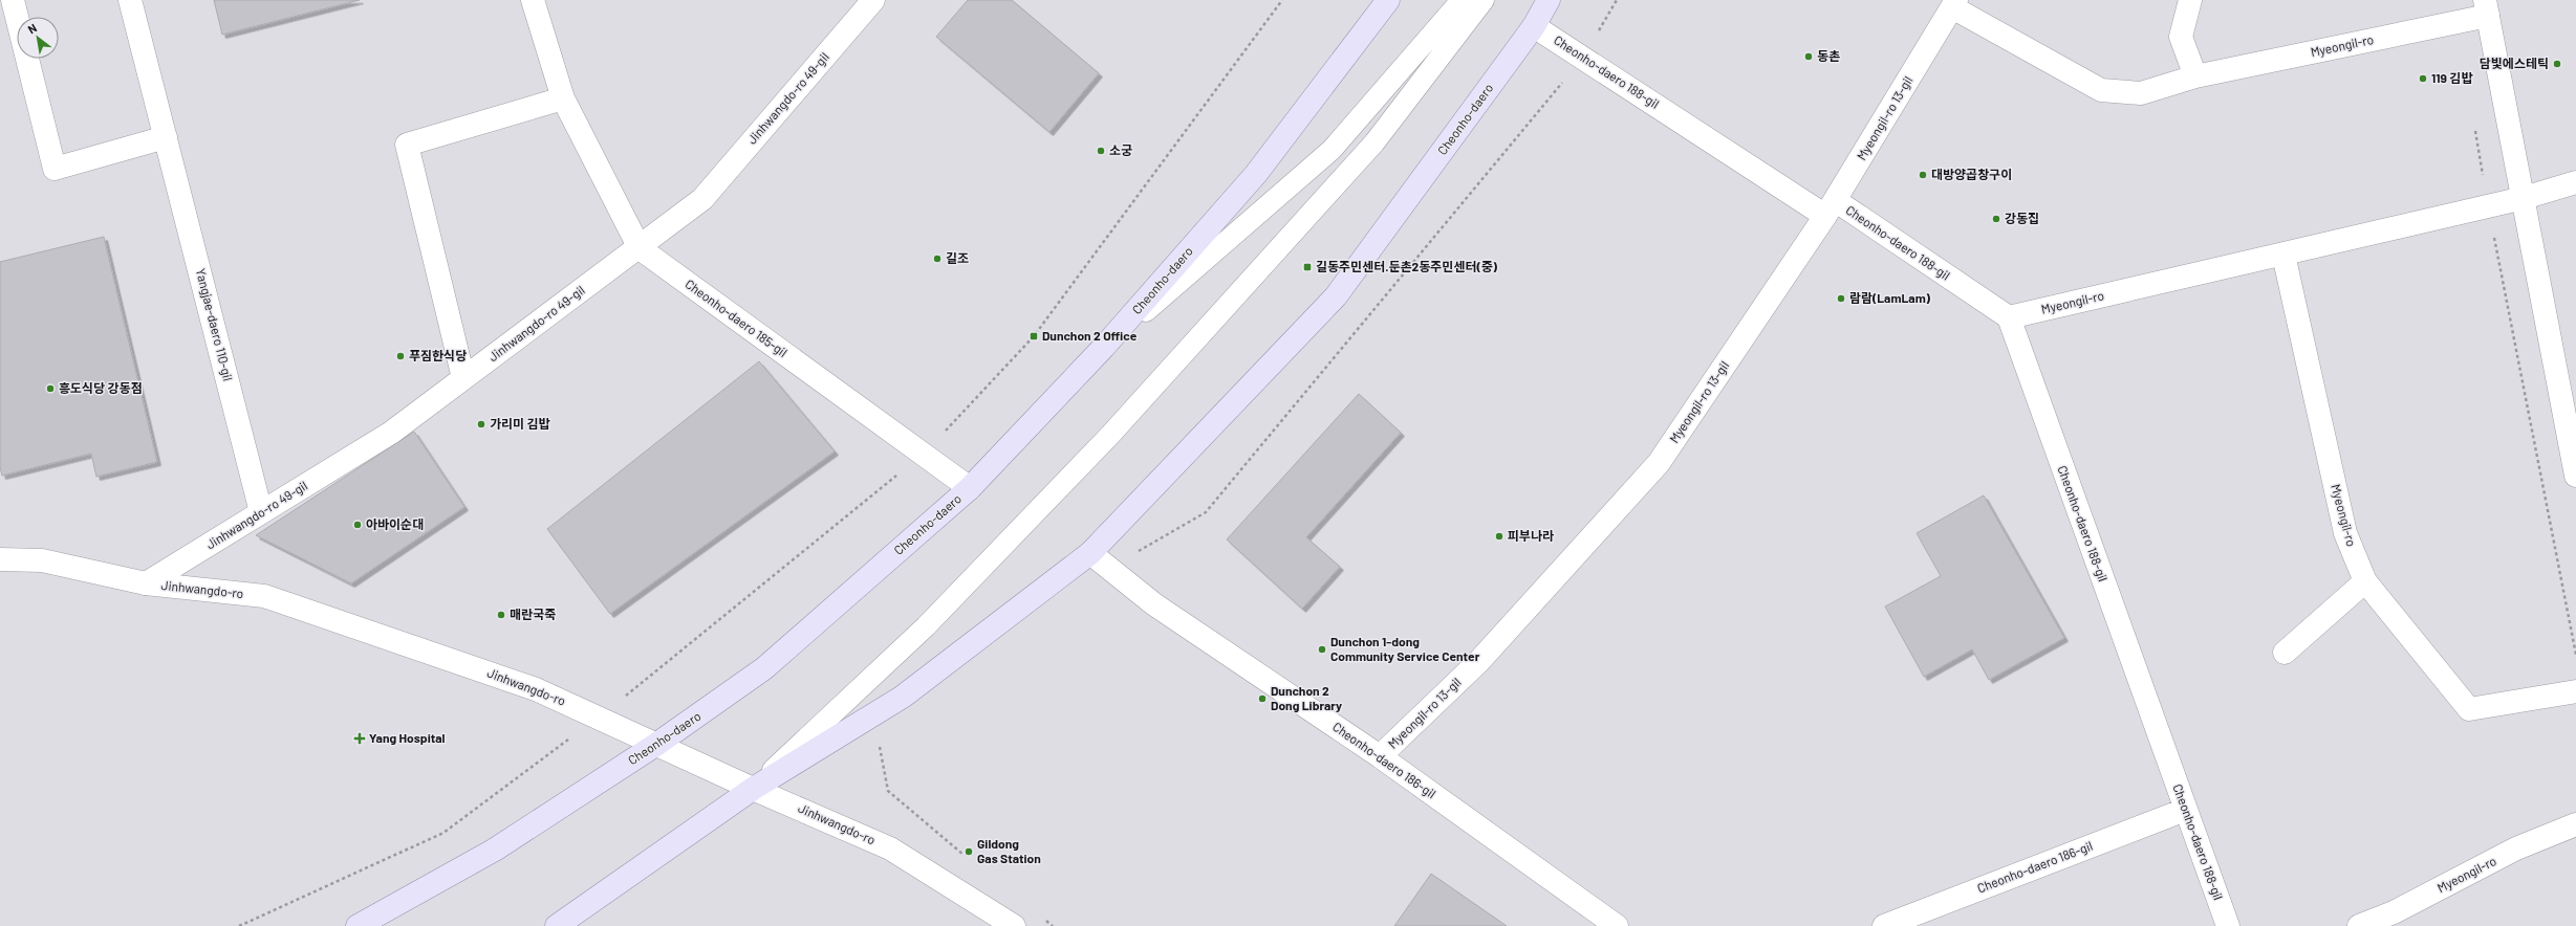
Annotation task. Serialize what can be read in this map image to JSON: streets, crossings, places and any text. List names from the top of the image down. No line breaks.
{"streets":{"main road":["Cheonho-daero"],"street":["Myeongil-ro","Cheonho-daero 188-gil","Jinhwangdo-ro 49-gil","Myeongil-ro 13-gil","Cheonho-daero 185-gil","Yangjae-daero 110-gil","Jinhwangdo-ro","Cheonho-daero 186-gil"]},"crossings":[["Myeongil-ro","Cheonho-daero 188-gil"],["Myeongil-ro","Myeongil-ro 13-gil"],["Cheonho-daero 188-gil","Myeongil-ro 13-gil"],["Cheonho-daero 188-gil","Cheonho-daero"],["Cheonho-daero 188-gil","Cheonho-daero 186-gil"],["Jinhwangdo-ro 49-gil","Cheonho-daero 185-gil"],["Jinhwangdo-ro 49-gil","Yangjae-daero 110-gil"],["Jinhwangdo-ro 49-gil","Jinhwangdo-ro"],["Myeongil-ro 13-gil","Cheonho-daero 186-gil"],["Cheonho-daero","Cheonho-daero 185-gil"],["Cheonho-daero","Jinhwangdo-ro"],["Cheonho-daero","Cheonho-daero 186-gil"]],"places":{"other":["동촌","담빛에스테틱","119 김밥","소궁","대방양곱창구이","강동집","길조","람람(LamLam)","푸짐한식당","흥도식당 강동점","가리미 김밥","아바이순대","피부나라","매란국죽","Dunchon 1-dong Community Service Center","Dunchon 2 Dong Library","Gildong Gas Station"],"transit":["길동주민센터.둔촌2동주민센터(중)","Dunchon 2 Office"],"health":["Yang Hospital"]},"north":"top left"}
